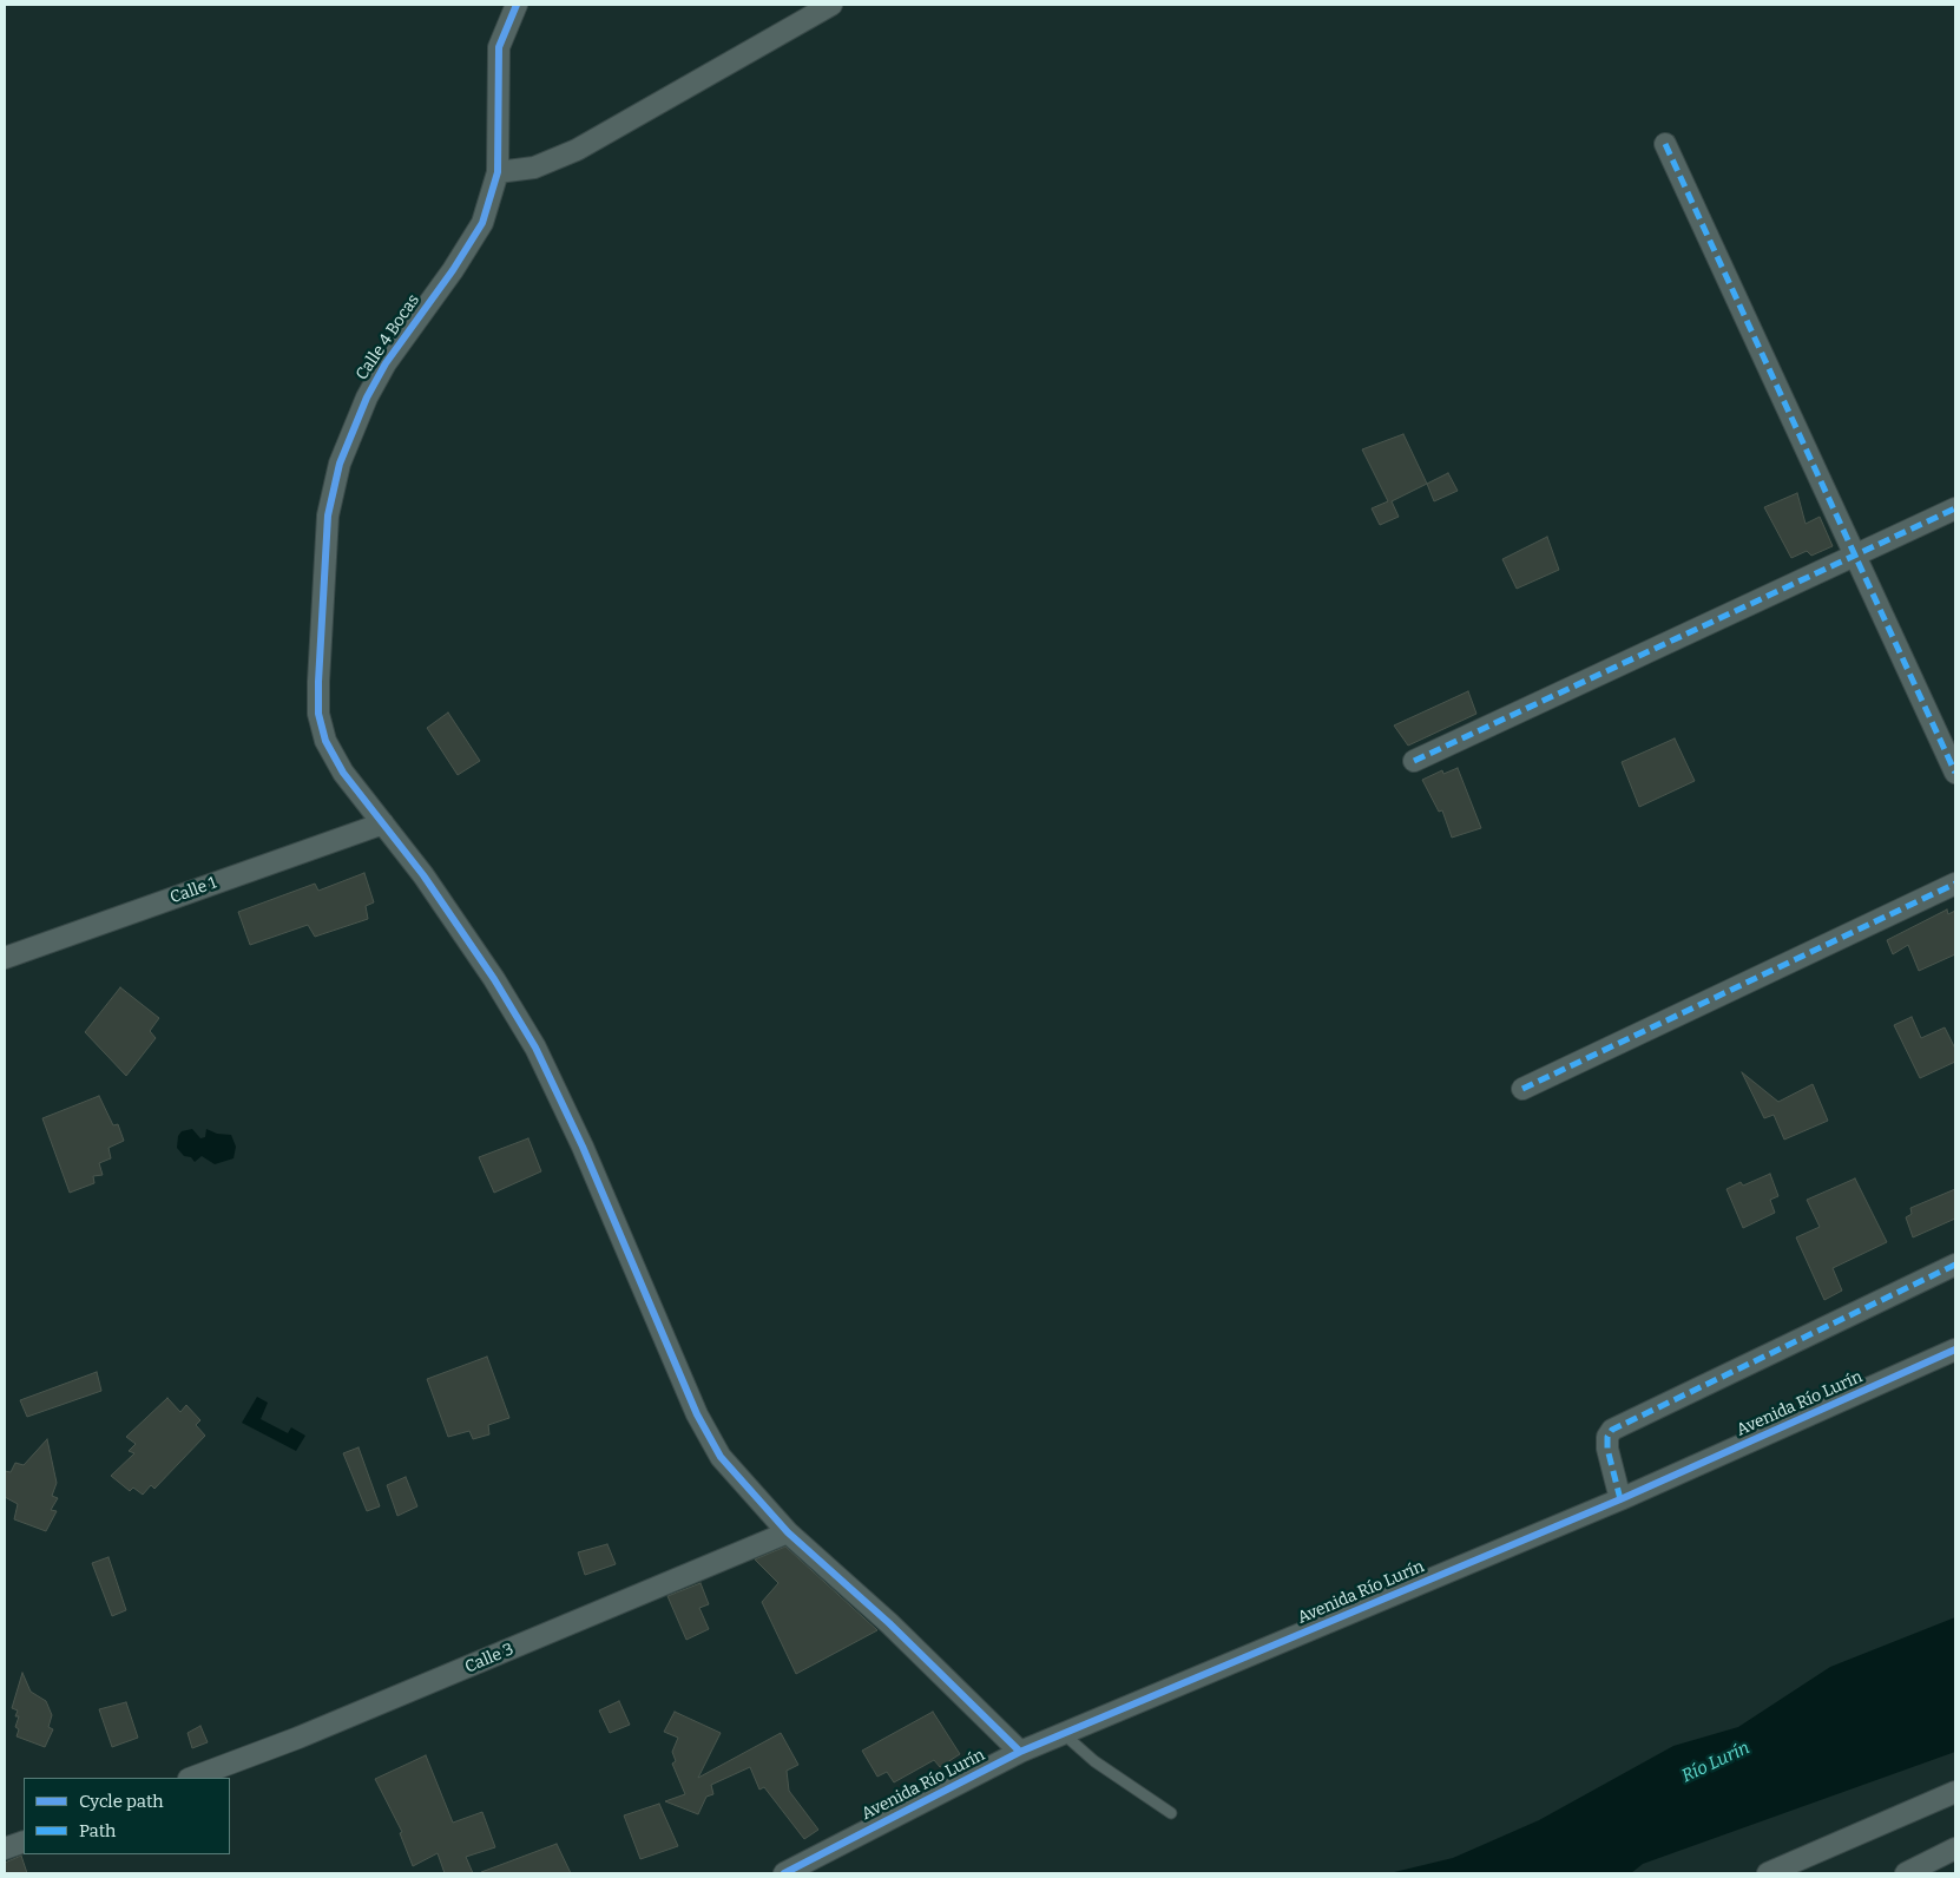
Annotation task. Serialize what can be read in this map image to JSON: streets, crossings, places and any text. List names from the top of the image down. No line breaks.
{"streets":{"street":["Calle 4 Bocas","Calle 1","Avenida Río Lurín","Calle 3"]},"crossings":[["Calle 4 Bocas","Calle 1"],["Calle 4 Bocas","Avenida Río Lurín"],["Calle 4 Bocas","Calle 3"]],"water":["Río Lurín"],"legend":["Cycle path","Path"]}
